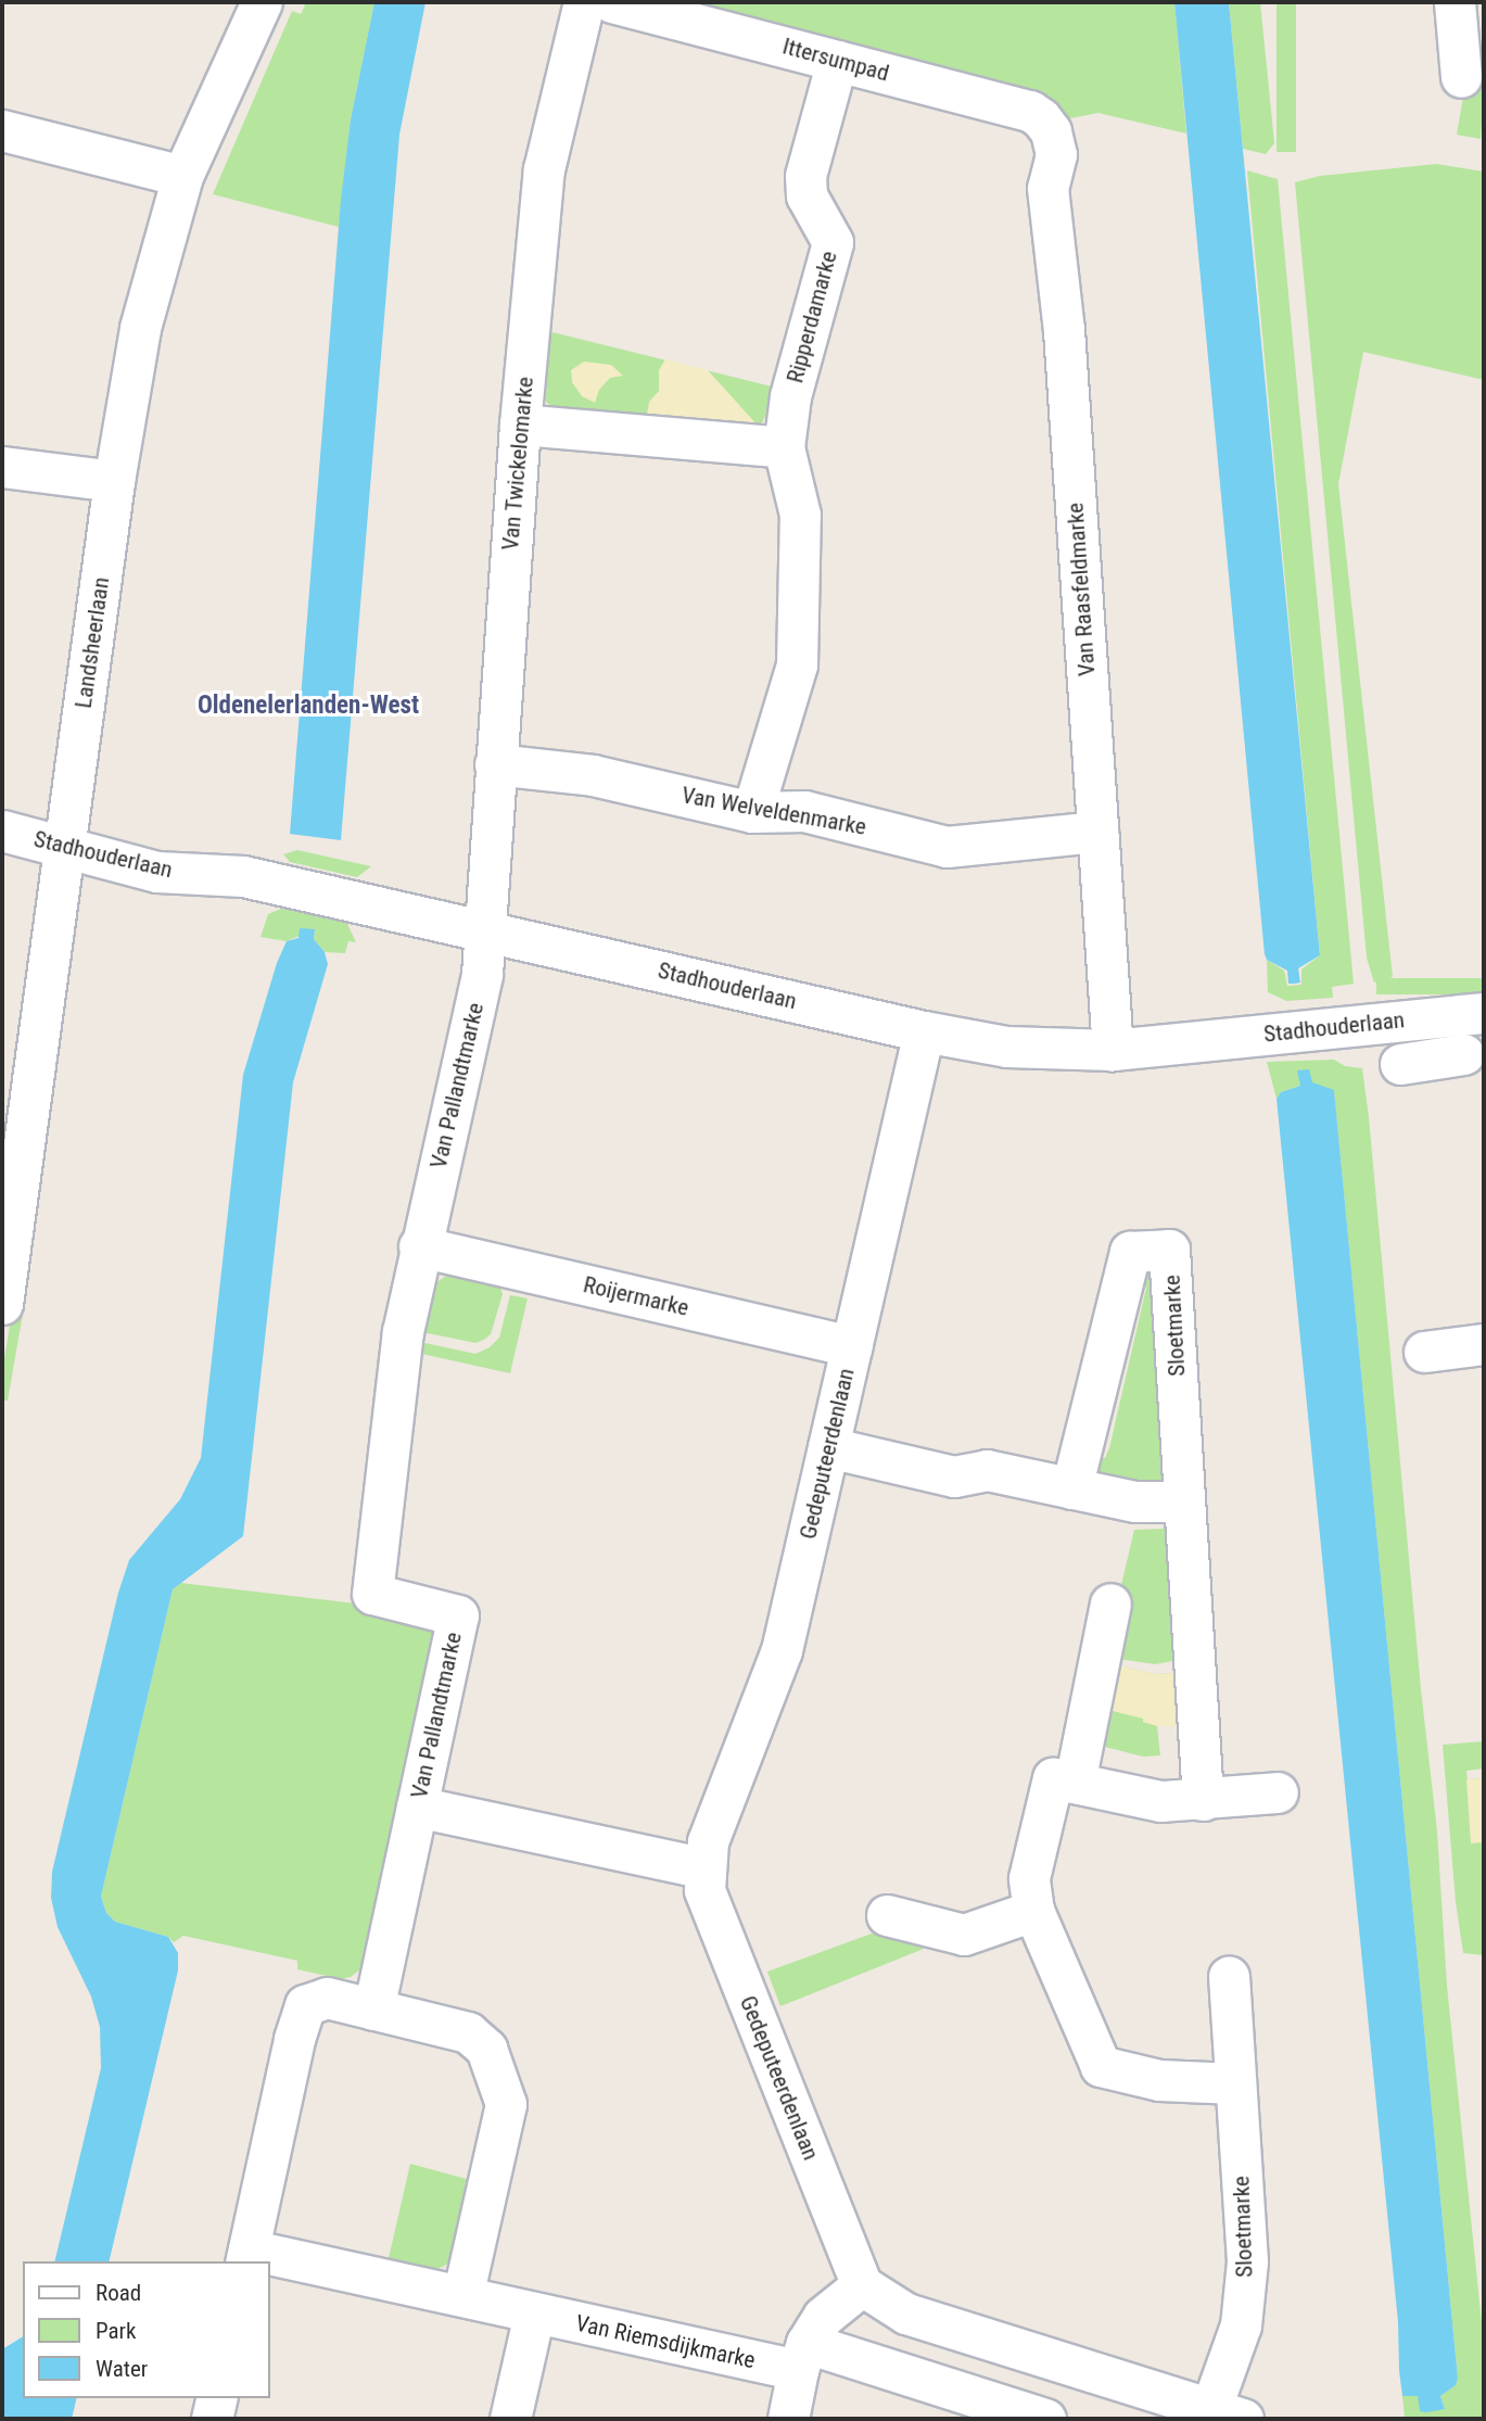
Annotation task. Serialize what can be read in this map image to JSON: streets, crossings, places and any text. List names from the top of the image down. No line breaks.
{"streets":{"street":["Ittersumpad","Ripperdamarke","Van Twickelomarke","Van Raasfeldmarke","Landsheerlaan","Van Welveldenmarke","Stadhouderlaan","Van Pallandtmarke","Roijermarke","Sloetmarke","Gedeputeerdenlaan","Van Riemsdijkmarke"]},"crossings":[["Ittersumpad","Ripperdamarke"],["Ittersumpad","Van Raasfeldmarke"],["Ripperdamarke","Van Welveldenmarke"],["Van Twickelomarke","Van Welveldenmarke"],["Van Twickelomarke","Stadhouderlaan"],["Van Twickelomarke","Van Pallandtmarke"],["Van Raasfeldmarke","Van Welveldenmarke"],["Van Raasfeldmarke","Stadhouderlaan"],["Landsheerlaan","Stadhouderlaan"],["Stadhouderlaan","Van Pallandtmarke"],["Stadhouderlaan","Gedeputeerdenlaan"],["Van Pallandtmarke","Roijermarke"],["Roijermarke","Gedeputeerdenlaan"]],"districts":["Oldenelerlanden-West"],"legend":["Road","Park","Water"]}
